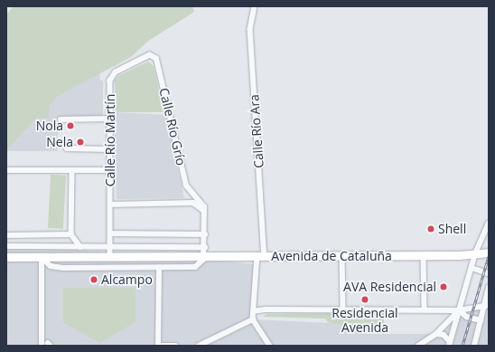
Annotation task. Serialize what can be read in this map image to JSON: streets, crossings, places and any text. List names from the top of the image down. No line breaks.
{"streets":{"main road":["Avenida de Cataluña"],"street":["Calle Río Grío","Calle Río Ara","Calle Río Martín"]},"crossings":[["Calle Río Grío","Calle Río Martín"],["Calle Río Grío","Avenida de Cataluña"],["Calle Río Ara","Avenida de Cataluña"],["Calle Río Martín","Avenida de Cataluña"]],"places":["Nola","Nela","Shell","Alcampo","AVA Residencial","Residencial Avenida"]}
